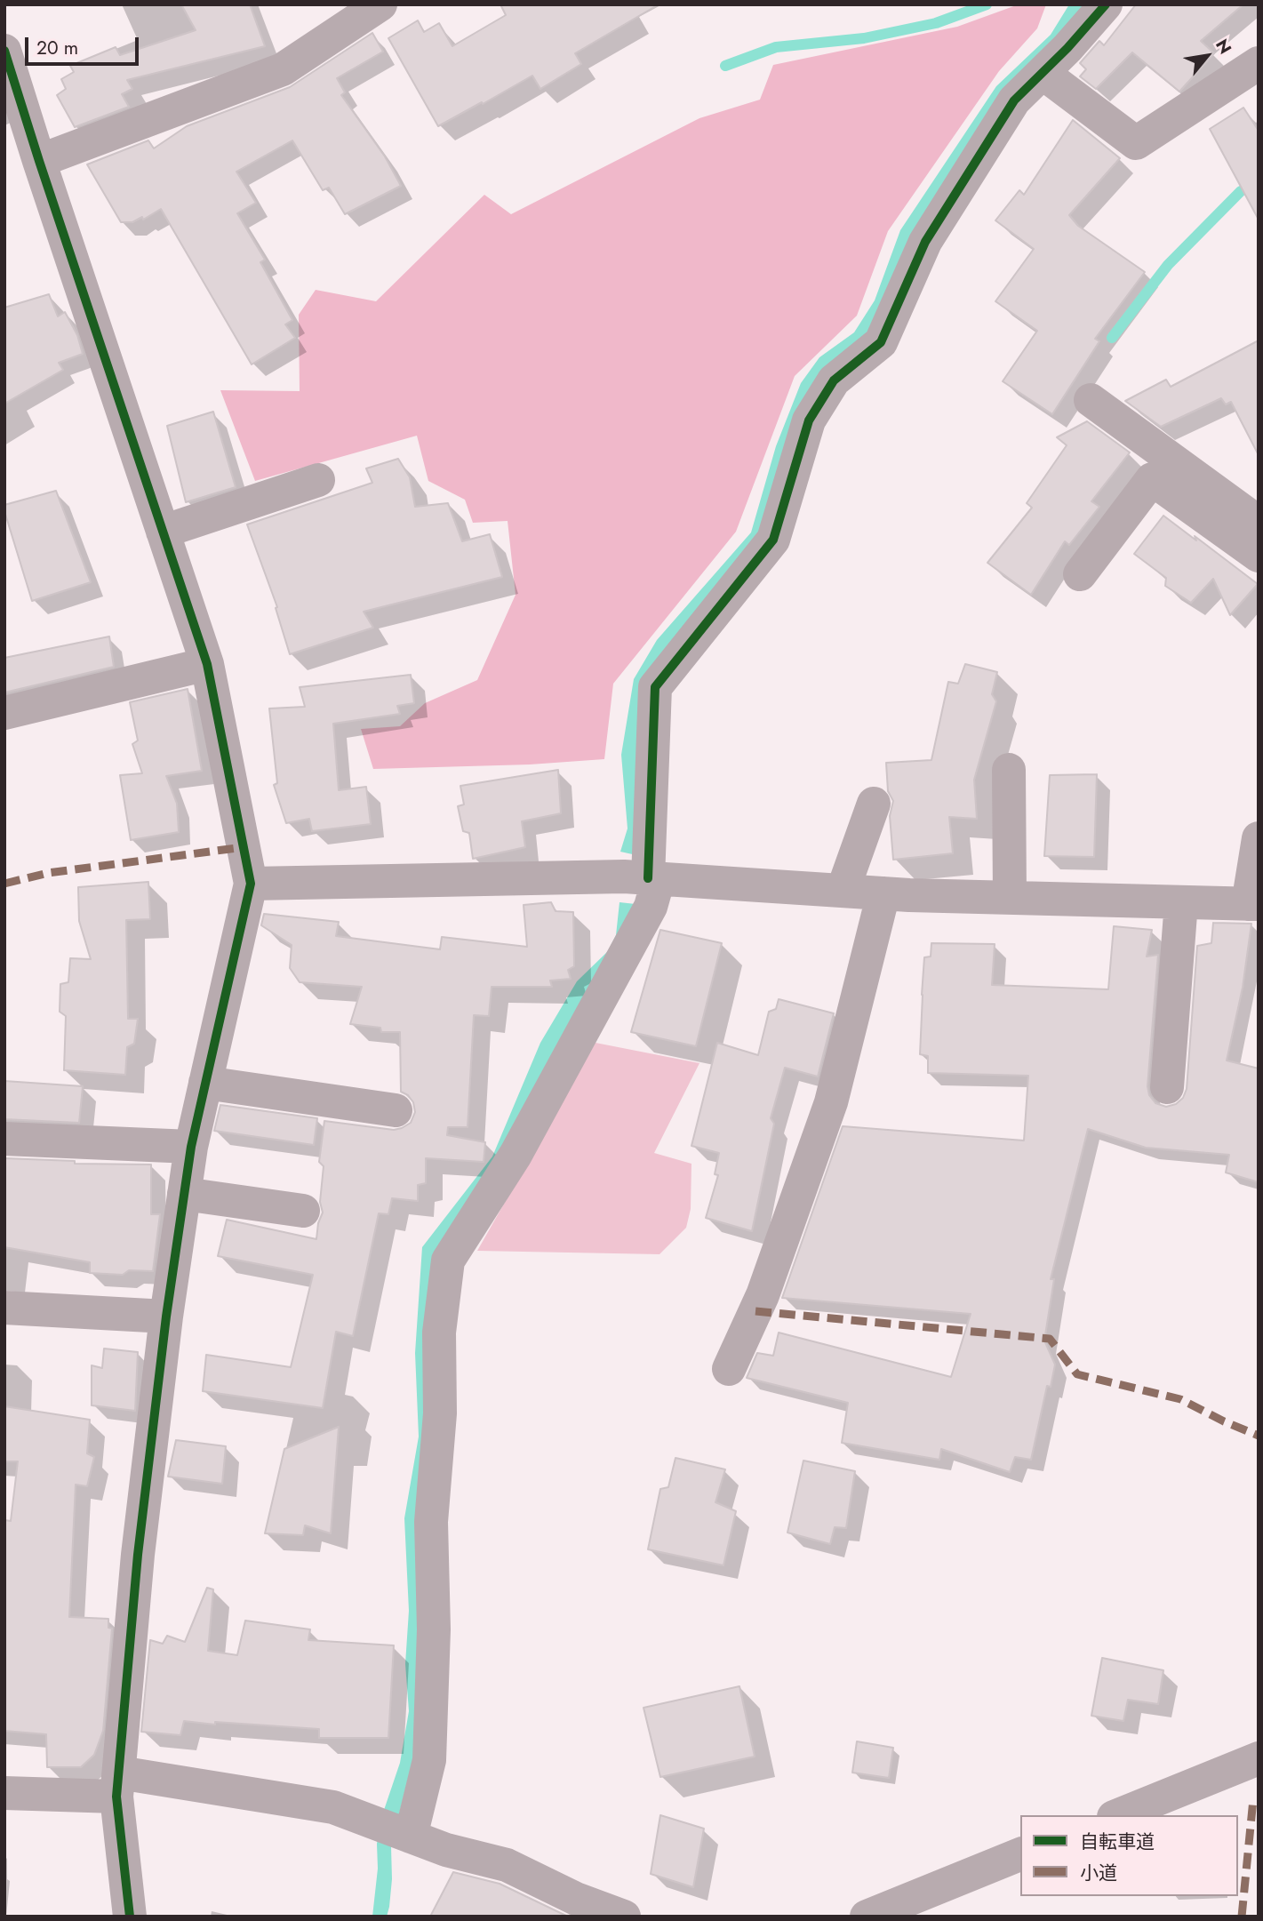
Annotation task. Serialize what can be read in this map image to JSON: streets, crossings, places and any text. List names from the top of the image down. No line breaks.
{"legend":["自転車道","小道"],"scale_bar":"20 m","north":"top right"}
